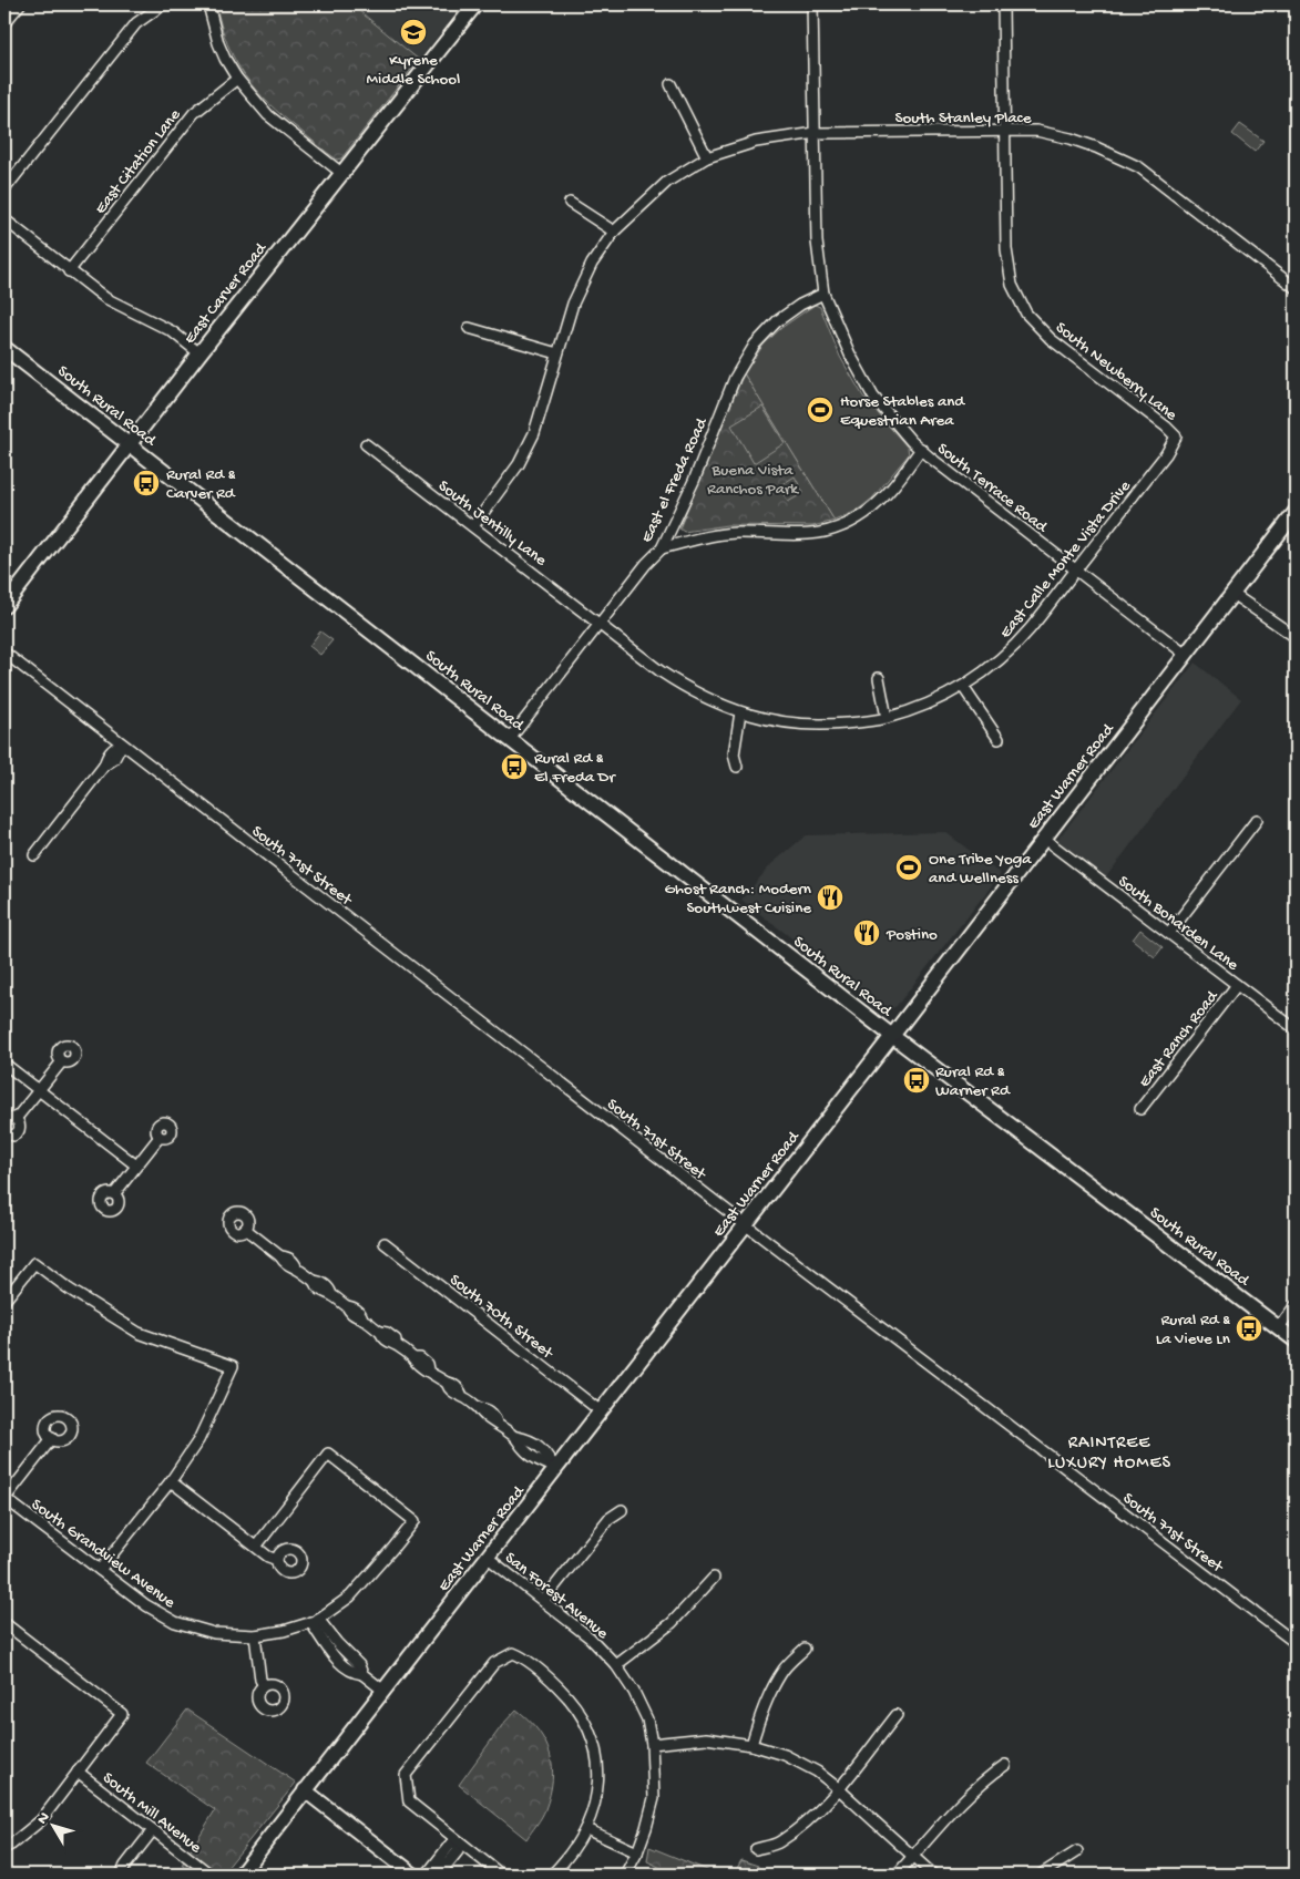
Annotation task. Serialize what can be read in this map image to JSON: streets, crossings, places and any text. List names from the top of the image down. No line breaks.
{"streets":{"main road":["East Carver Road","South Rural Road","East Warner Road"],"street":["South Stanley Place","East Citation Lane","South Newberry Lane","East el Freda Road","South Terrace Road","South Jentilly Lane","East Calle Monte Vista Drive","South 71st Street","South Bonarden Lane","East Ranch Road","South 70th Street","South Grandview Avenue","San Forest Avenue","South Mill Avenue"]},"crossings":[["South Stanley Place","South Newberry Lane"],["South Stanley Place","South Terrace Road"],["South Stanley Place","South Jentilly Lane"],["East Carver Road","South Rural Road"],["South Newberry Lane","East Calle Monte Vista Drive"],["South Rural Road","East el Freda Road"],["South Rural Road","East Warner Road"],["East el Freda Road","South Terrace Road"],["East el Freda Road","South Jentilly Lane"],["East el Freda Road","East Calle Monte Vista Drive"],["South Terrace Road","East Calle Monte Vista Drive"],["South Terrace Road","East Warner Road"],["South Jentilly Lane","East Calle Monte Vista Drive"],["East Warner Road","South 71st Street"],["East Warner Road","South Bonarden Lane"],["East Warner Road","South 70th Street"],["East Warner Road","San Forest Avenue"],["South Bonarden Lane","East Ranch Road"]],"districts":["RAINTREE LUXURY HOMES"],"parks":["Buena Vista Ranchos Park"],"places":{"school or university":["Kyrene Middle School"],"sports":["Horse Stables and Equestrian Area","One Tribe Yoga and Wellness"],"bus stop":["Rural Rd & Carver Rd","Rural Rd & El Freda Dr","Rural Rd & Warner Rd","Rural Rd & La Vieve Ln"],"restaurant":["Ghost Ranch: Modern Southwest Cuisine","Postino"]},"north":"top left"}
